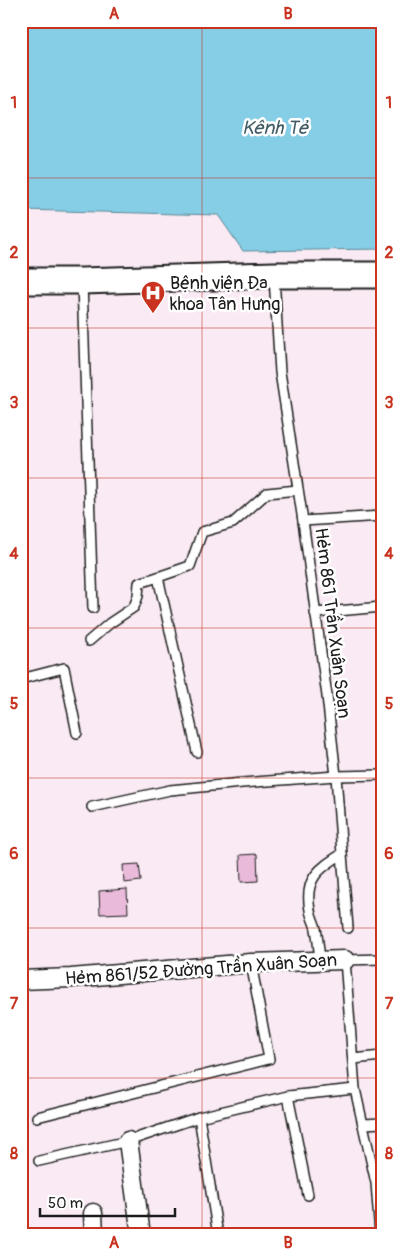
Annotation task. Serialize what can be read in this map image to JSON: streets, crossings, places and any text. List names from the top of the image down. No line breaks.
{"streets":{"street":["Hẻm 861/52 Đường Trần Xuân Soạn"],"lane":["Hẻm 861 Trần Xuân Soạn"]},"water":["Kênh Tẻ"],"places":{"hospital":["Bệnh viện Đa khoa Tân Hưng"]},"scale_bar":"50 m","grid":{"columns":["A","B"],"rows":["1","2","3","4","5","6","7","8"]}}
